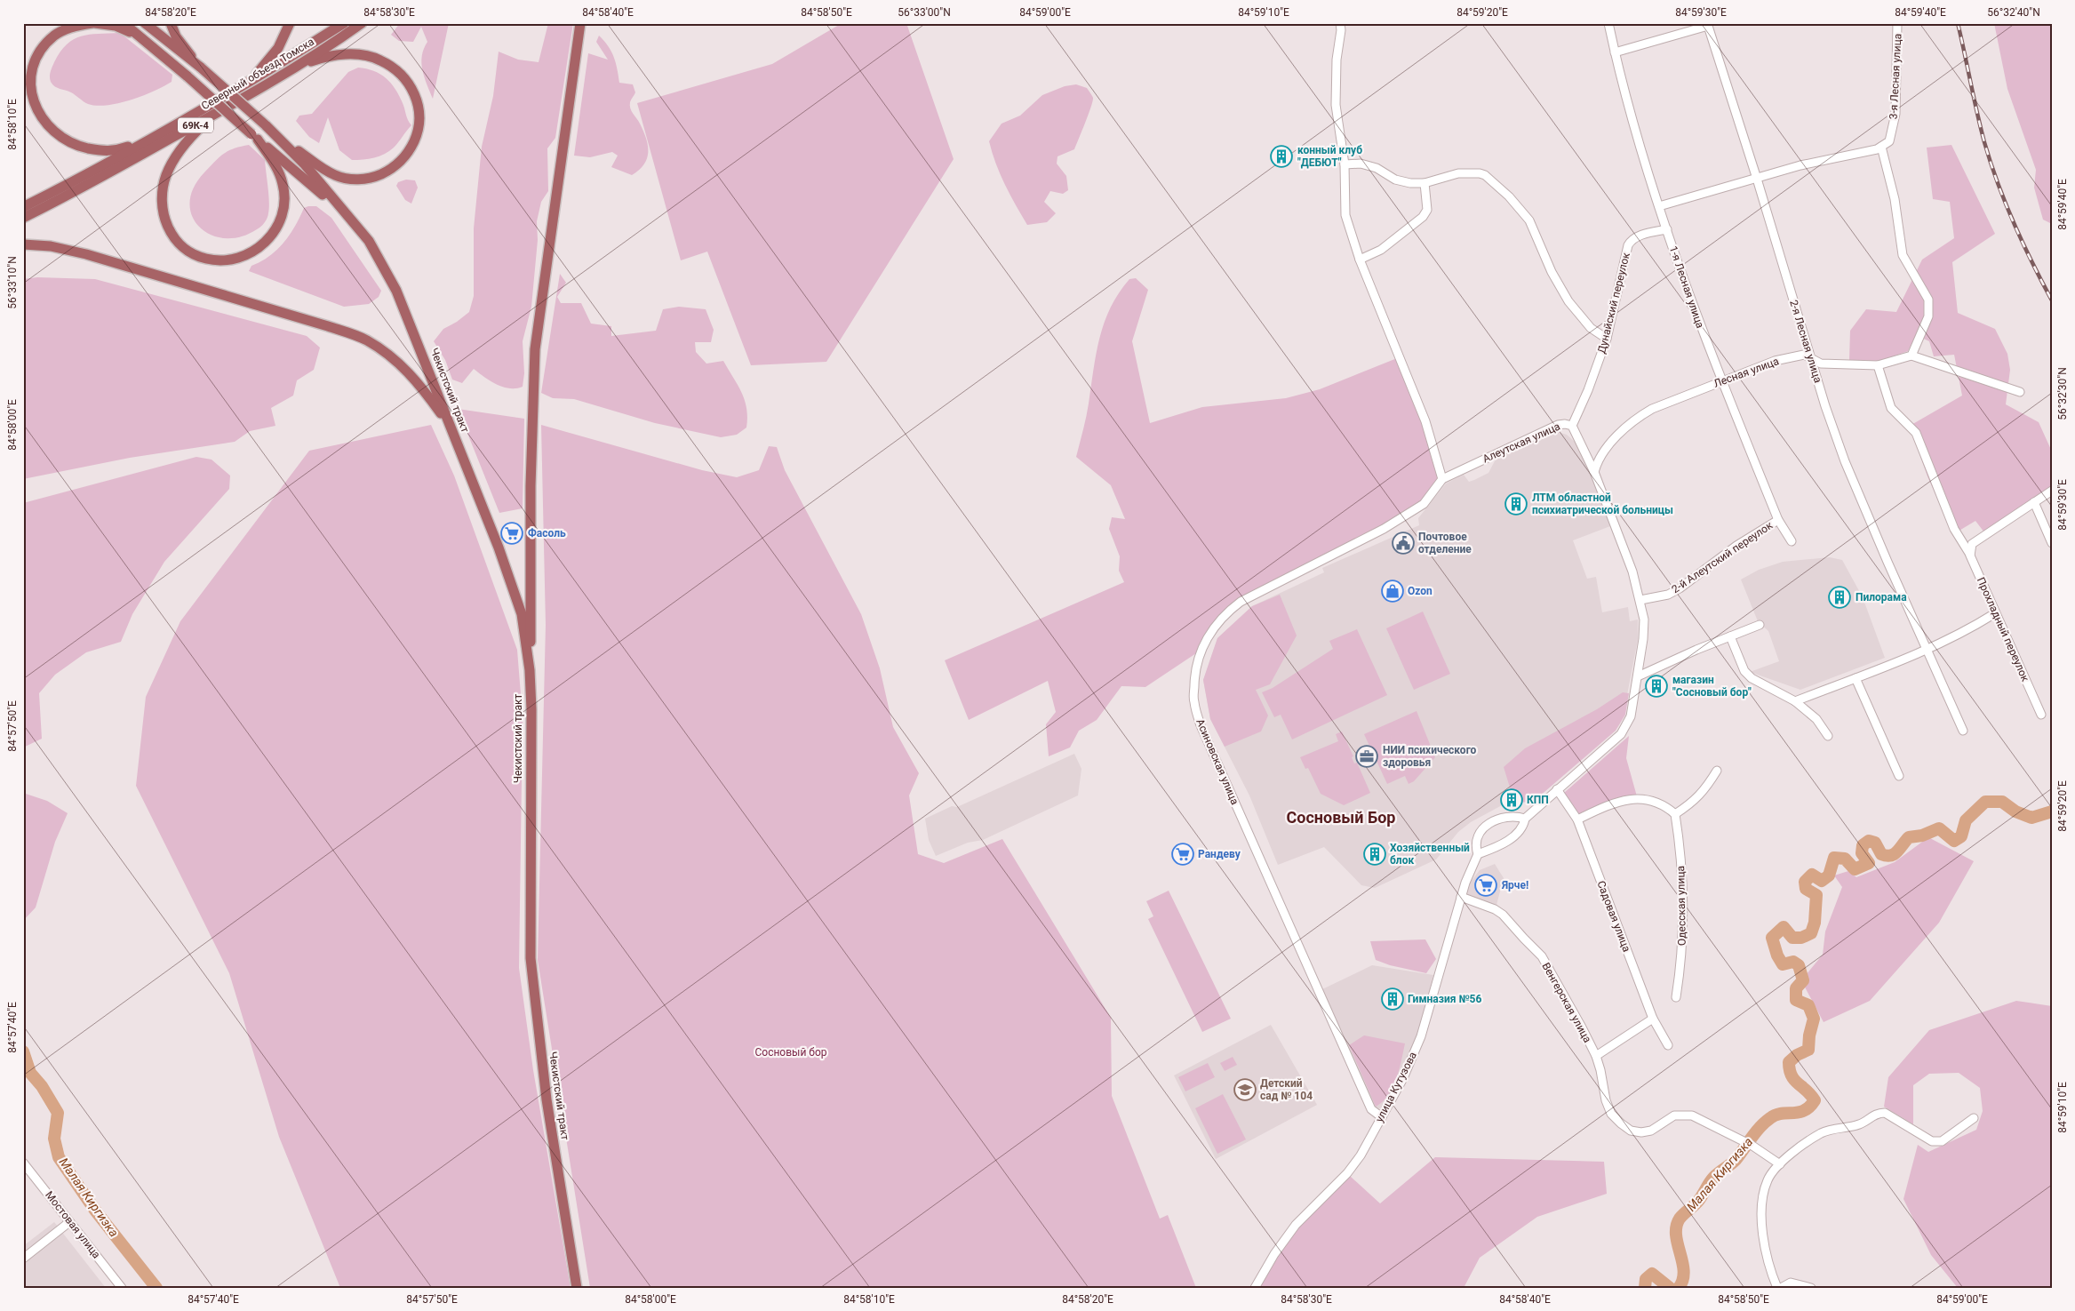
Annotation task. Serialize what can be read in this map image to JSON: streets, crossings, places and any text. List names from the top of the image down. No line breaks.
{"streets":{"main road":["Северный объезд Томска","69К-4","Чекистский тракт"],"street":["3-я Лесная улица","1-я Лесная улица","Дунайский переулок","2-я Лесная улица","Лесная улица","Алеутская улица","2-й Алеутский переулок","Прохладный переулок","Асиновская улица","Одесская улица","Садовая улица","Венгерская улица","улица Кутузова","Мостовая улица"]},"crossings":[["1-я Лесная улица","Дунайский переулок"],["1-я Лесная улица","Лесная улица"],["1-я Лесная улица","2-й Алеутский переулок"],["Дунайский переулок","Алеутская улица"],["2-я Лесная улица","Лесная улица"],["Лесная улица","Алеутская улица"],["Лесная улица","Прохладный переулок"],["Алеутская улица","2-й Алеутский переулок"],["Алеутская улица","Асиновская улица"],["Алеутская улица","Садовая улица"],["Алеутская улица","улица Кутузова"],["Асиновская улица","улица Кутузова"],["Венгерская улица","улица Кутузова"]],"districts":["Сосновый Бор"],"water":["Малая Киргизка"],"parks":["Сосновый бор"],"places":{"building":["конный клуб \"ДЕБЮТ\"","ЛТМ областной психиатрической больницы","Пилорама","магазин \"Сосновый бор\"","КПП","Хозяйственный блок","Гимназия №56"],"supermarket":["Фасоль","Рандеву","Ярче!"],"public building":["Почтовое отделение"],"shop":["Ozon"],"office":["НИИ психического здоровья"],"school or university":["Детский сад № 104"]},"coordinates":["84°58'20\"E","84°58'30\"E","84°58'40\"E","84°58'50\"E","56°33'00\"N","84°59'00\"E","84°59'10\"E","84°59'20\"E","84°59'30\"E","84°59'40\"E","56°32'40\"N","84°58'10\"E","56°33'10\"N","56°32'30\"N","84°58'00\"E","84°57'50\"E","84°57'40\"E"]}
